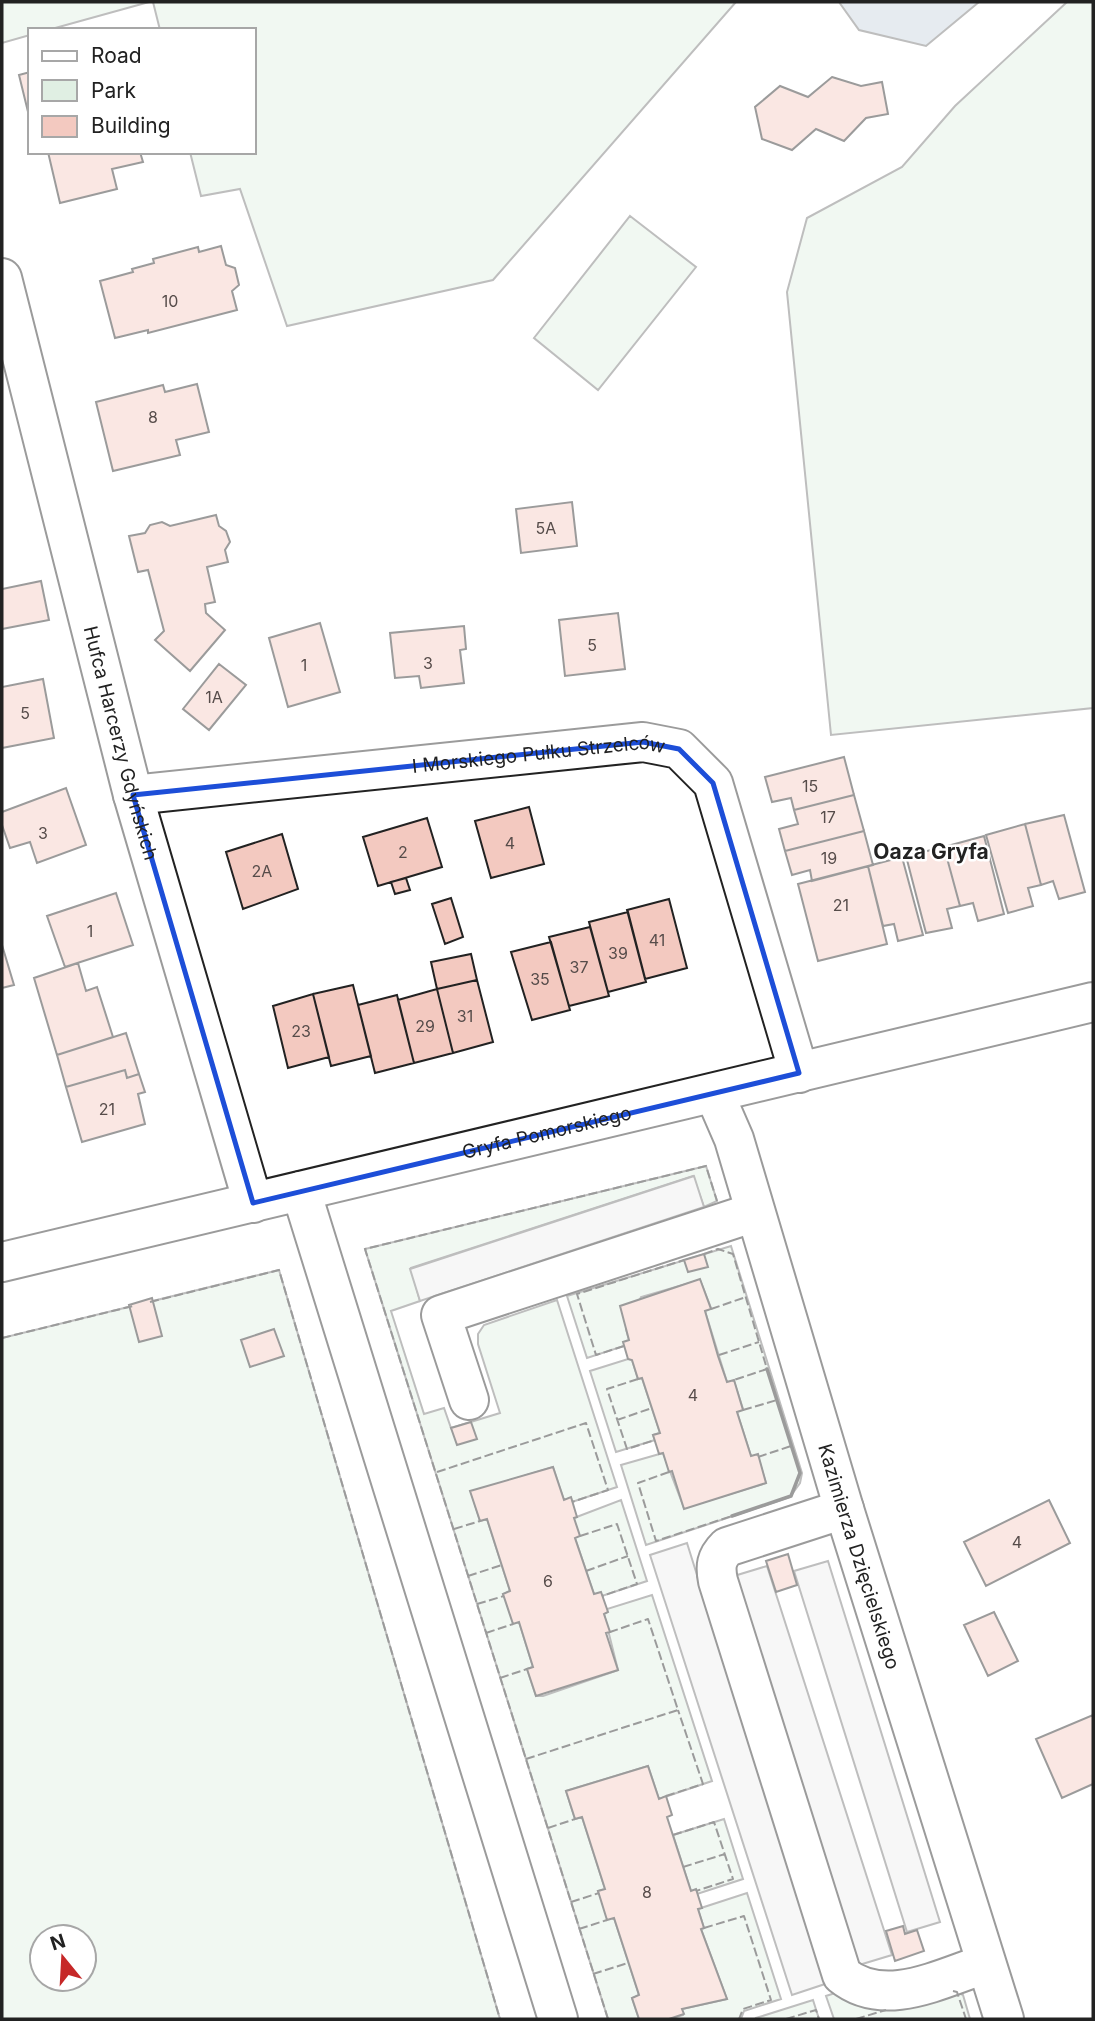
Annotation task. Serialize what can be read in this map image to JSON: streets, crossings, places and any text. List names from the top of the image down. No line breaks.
{"streets":{"street":["Hufca Harcerzy Gdyńskich","I Morskiego Pułku Strzelców","Gryfa Pomorskiego","Kazimierza Dzięcielskiego"]},"crossings":[["Hufca Harcerzy Gdyńskich","I Morskiego Pułku Strzelców"],["Hufca Harcerzy Gdyńskich","Gryfa Pomorskiego"],["I Morskiego Pułku Strzelców","Gryfa Pomorskiego"],["Gryfa Pomorskiego","Kazimierza Dzięcielskiego"]],"districts":["Oaza Gryfa"],"house_numbers":["10","8","5A","5","3","1","1A","5","15","17","3","4","2","19","2A","21","1","41","39","37","35","31","29","23","21","4","4","6","8"],"legend":["Road","Park","Building"],"north":"top"}
